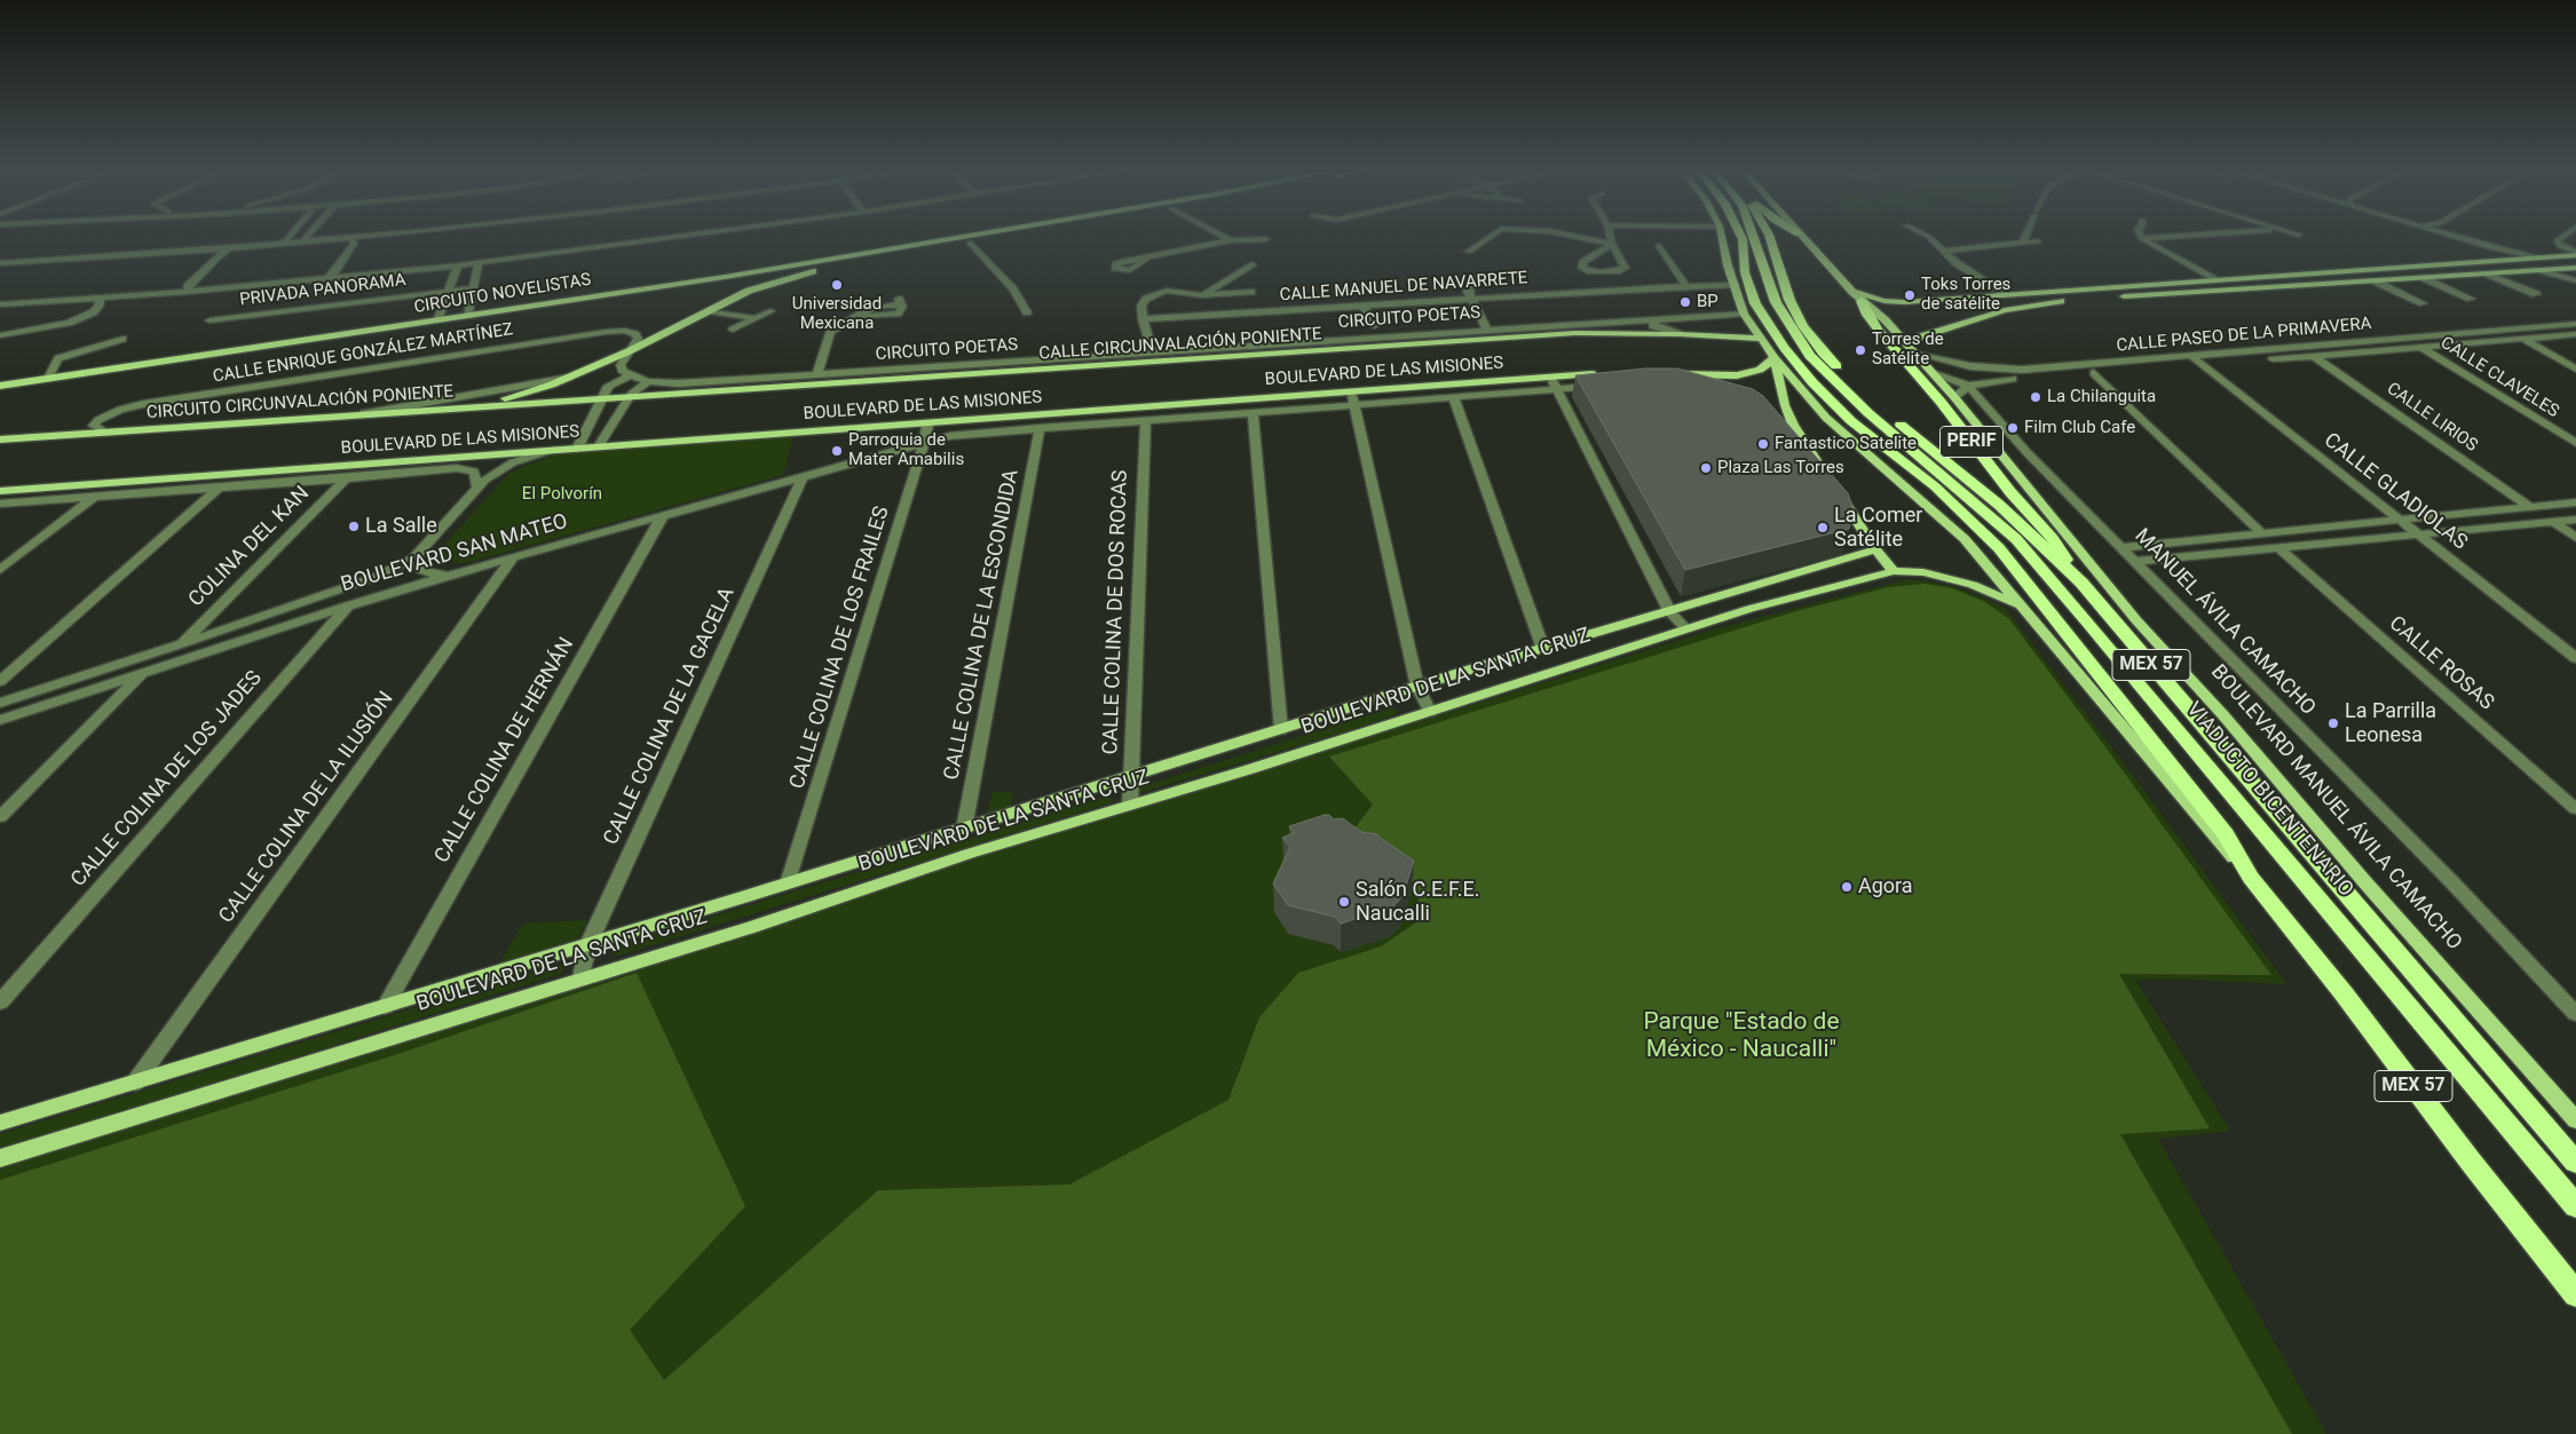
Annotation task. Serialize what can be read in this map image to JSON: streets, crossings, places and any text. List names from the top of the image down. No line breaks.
{"streets":{"highway":["PERIF","MEX 57","VIADUCTO BICENTENARIO","BOULEVARD MANUEL ÁVILA CAMACHO"],"main road":["CIRCUITO NOVELISTAS","CALLE CIRCUNVALACIÓN PONIENTE","BOULEVARD DE LAS MISIONES","CIRCUITO CIRCUNVALACIÓN PONIENTE","BOULEVARD DE LA SANTA CRUZ"],"street":["CALLE MANUEL DE NAVARRETE","PRIVADA PANORAMA","CIRCUITO POETAS","CALLE PASEO DE LA PRIMAVERA","CALLE ENRIQUE GONZÁLEZ MARTÍNEZ","CALLE CLAVELES","CALLE LIRIOS","CALLE GLADIOLAS","COLINA DEL KAN","BOULEVARD SAN MATEO","CALLE COLINA DE DOS ROCAS","MANUEL ÁVILA CAMACHO","CALLE COLINA DE LA ESCONDIDA","CALLE COLINA DE LOS FRAILES","CALLE ROSAS","CALLE COLINA DE LA GACELA","CALLE COLINA DE HERNÁN","CALLE COLINA DE LOS JADES","CALLE COLINA DE LA ILUSIÓN"]},"crossings":[["CALLE MANUEL DE NAVARRETE","CIRCUITO POETAS"],["CALLE PASEO DE LA PRIMAVERA","CALLE CLAVELES"],["CALLE PASEO DE LA PRIMAVERA","CALLE LIRIOS"],["CALLE PASEO DE LA PRIMAVERA","CALLE GLADIOLAS"],["CALLE PASEO DE LA PRIMAVERA","MANUEL ÁVILA CAMACHO"],["CALLE PASEO DE LA PRIMAVERA","BOULEVARD MANUEL ÁVILA CAMACHO"],["CALLE CIRCUNVALACIÓN PONIENTE","CIRCUITO CIRCUNVALACIÓN PONIENTE"],["CALLE ENRIQUE GONZÁLEZ MARTÍNEZ","CIRCUITO CIRCUNVALACIÓN PONIENTE"],["BOULEVARD DE LAS MISIONES","COLINA DEL KAN"],["BOULEVARD DE LAS MISIONES","BOULEVARD SAN MATEO"],["BOULEVARD DE LAS MISIONES","CALLE COLINA DE DOS ROCAS"],["BOULEVARD DE LAS MISIONES","CALLE COLINA DE LA ESCONDIDA"],["BOULEVARD DE LAS MISIONES","CALLE COLINA DE LOS FRAILES"],["PERIF","BOULEVARD MANUEL ÁVILA CAMACHO"],["COLINA DEL KAN","BOULEVARD SAN MATEO"],["BOULEVARD SAN MATEO","CALLE COLINA DE LOS FRAILES"],["BOULEVARD SAN MATEO","CALLE COLINA DE LA GACELA"],["BOULEVARD SAN MATEO","CALLE COLINA DE HERNÁN"],["BOULEVARD SAN MATEO","CALLE COLINA DE LOS JADES"],["BOULEVARD SAN MATEO","CALLE COLINA DE LA ILUSIÓN"],["CALLE COLINA DE DOS ROCAS","BOULEVARD DE LA SANTA CRUZ"],["MANUEL ÁVILA CAMACHO","BOULEVARD MANUEL ÁVILA CAMACHO"],["CALLE COLINA DE LA ESCONDIDA","BOULEVARD DE LA SANTA CRUZ"],["CALLE COLINA DE LOS FRAILES","BOULEVARD DE LA SANTA CRUZ"],["BOULEVARD DE LA SANTA CRUZ","CALLE COLINA DE LA GACELA"],["BOULEVARD DE LA SANTA CRUZ","CALLE COLINA DE HERNÁN"],["BOULEVARD DE LA SANTA CRUZ","CALLE COLINA DE LA ILUSIÓN"]],"parks":["El Polvorín","Parque \"Estado de México - Naucalli\""],"places":["Universidad Mexicana","Toks Torres de satélite","BP","Torres de Satélite","La Chilanguita","Film Club Cafe","Fantastico Satelite","Parroquia de Mater Amabilis","Plaza Las Torres","La Salle","La Comer Satélite","La Parrilla Leonesa","Agora","Salón C.E.F.E. Naucalli"]}
